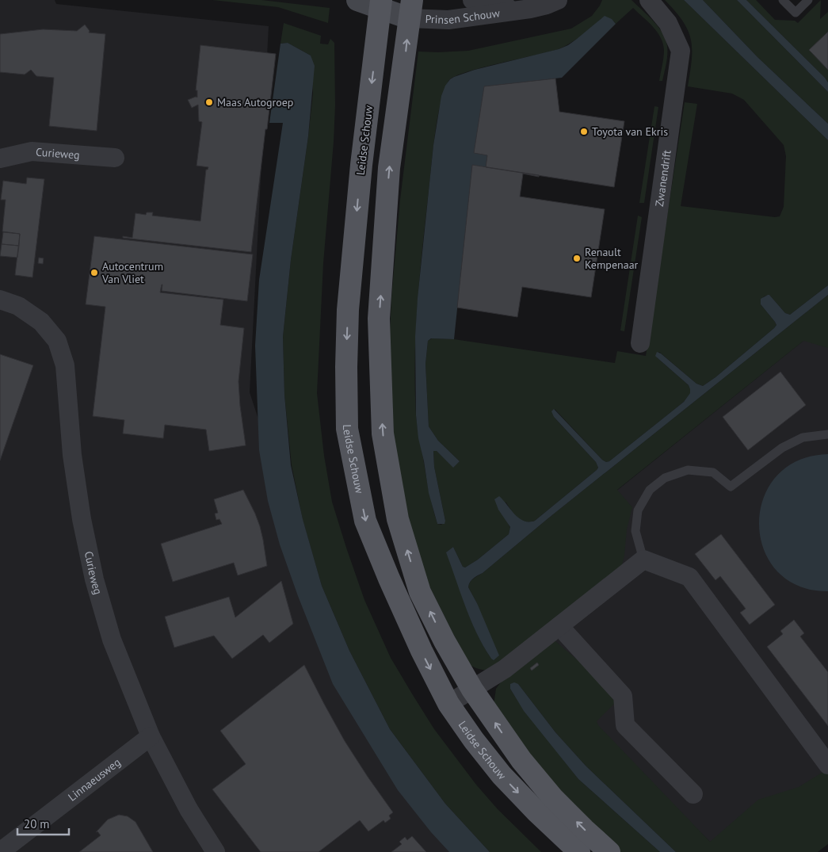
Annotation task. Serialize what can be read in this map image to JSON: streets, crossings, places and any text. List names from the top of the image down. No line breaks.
{"streets":{"main road":["Leidse Schouw"],"street":["Prinsen Schouw","Curieweg","Zwanendrift","Linnaeusweg"]},"crossings":[["Curieweg","Linnaeusweg"]],"places":["Maas Autogroep","Toyota van Ekris","Renault Kempenaar","Autocentrum Van Vliet"],"scale_bar":"20 m"}
